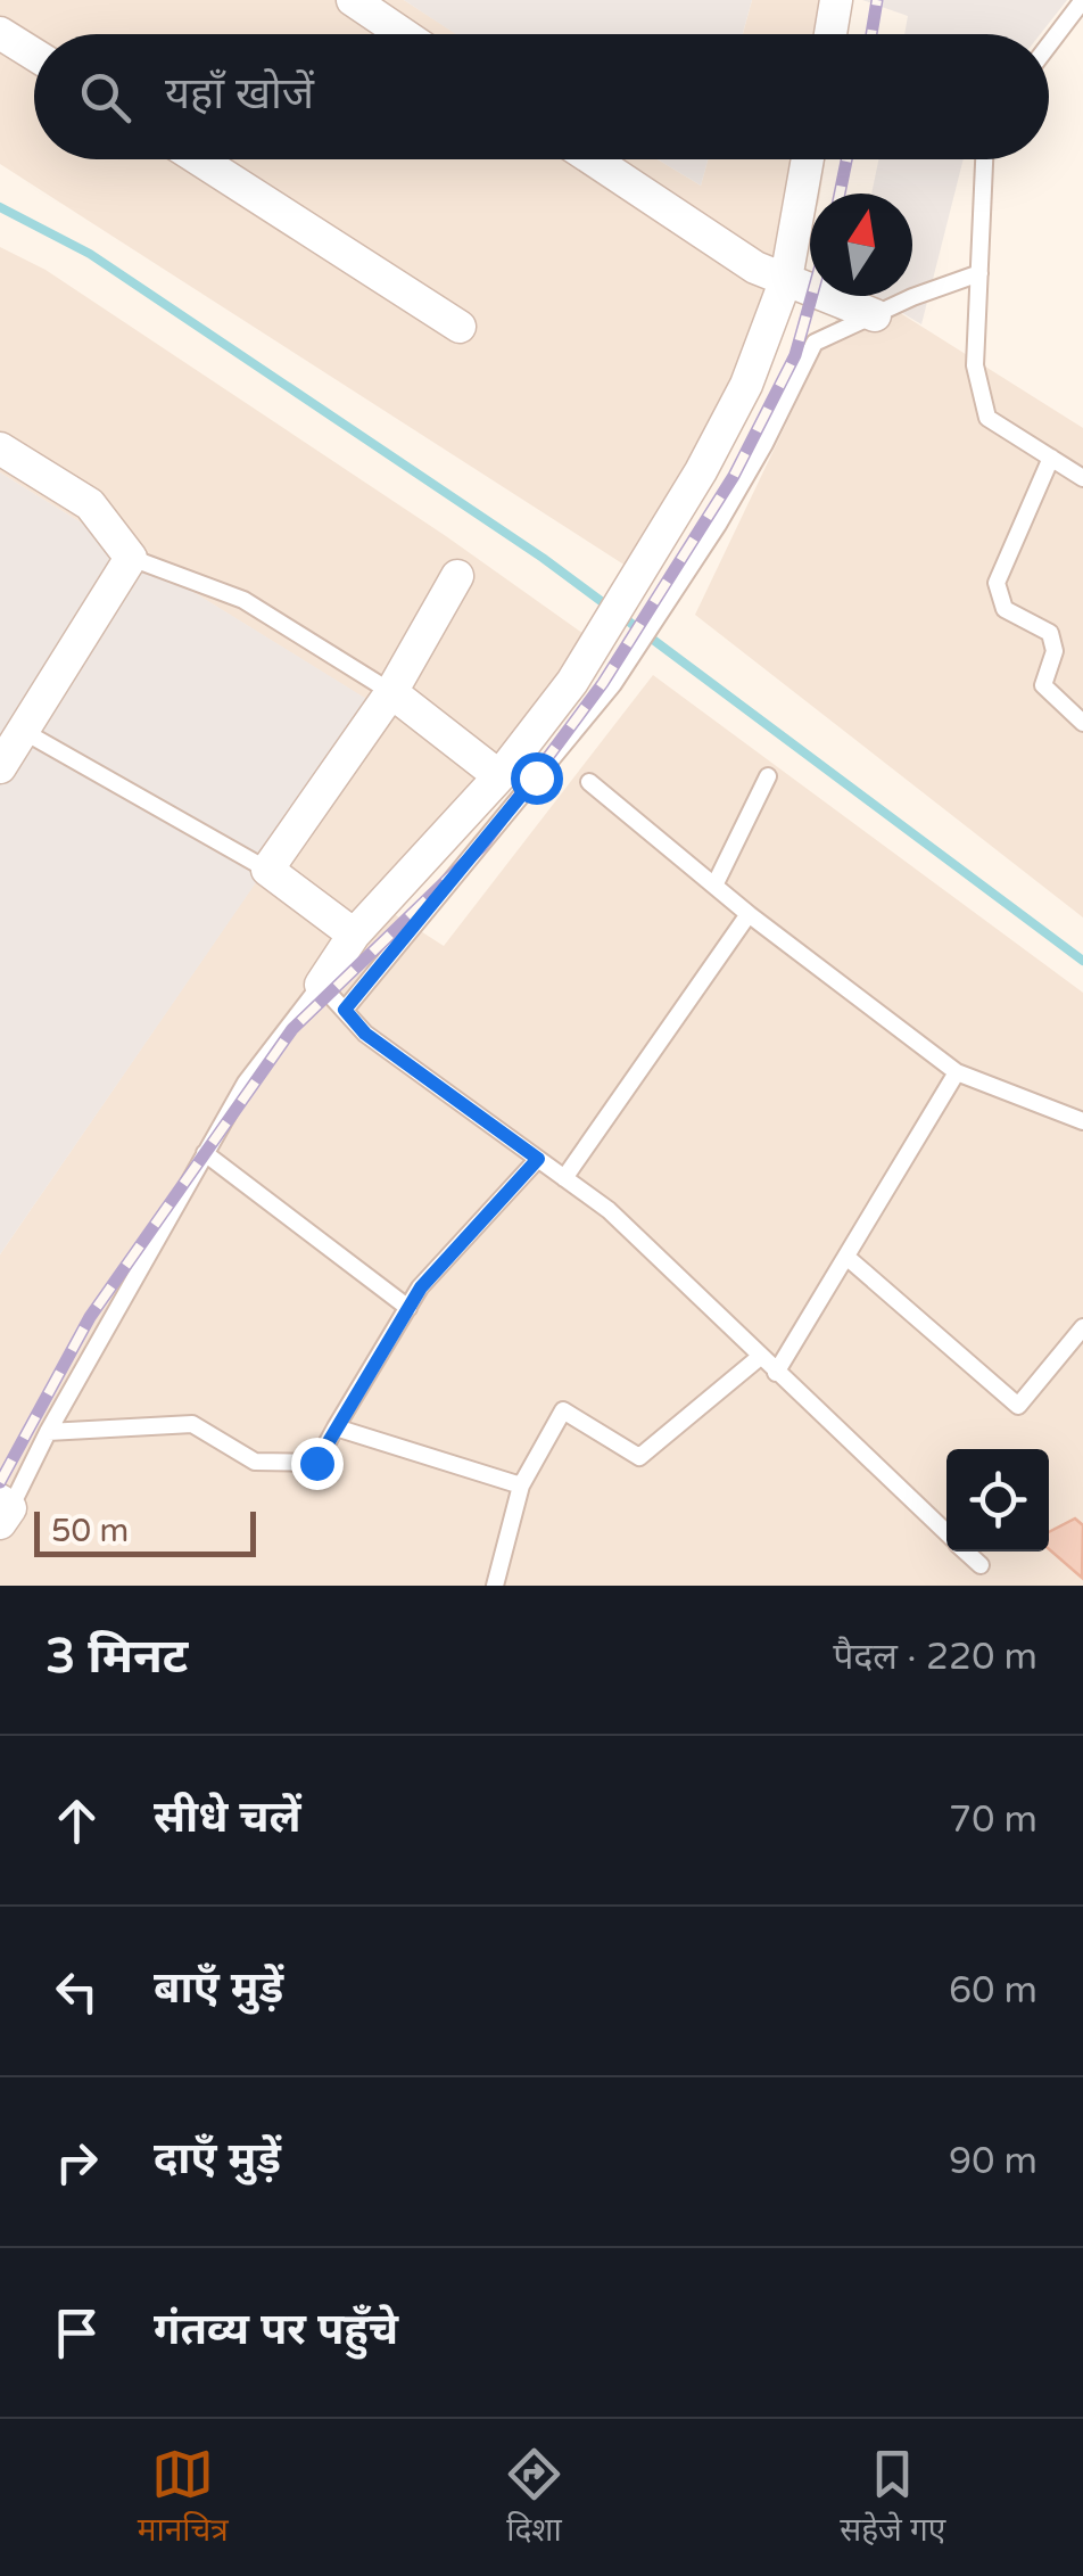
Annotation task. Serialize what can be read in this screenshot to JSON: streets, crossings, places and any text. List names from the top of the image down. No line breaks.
{"scale_bar":"50 m","north":"top","page":{"search":"यहाँ खोजें","scale":"50 m","heading":["3 मिनट","पैदल · 220 m"],"list":[["सीधे चलें","70 m"],["बाएँ मुड़ें","60 m"],["दाएँ मुड़ें","90 m"],"गंतव्य पर पहुँचे"],"nav":["मानचित्र","दिशा","सहेजे गए"]}}
